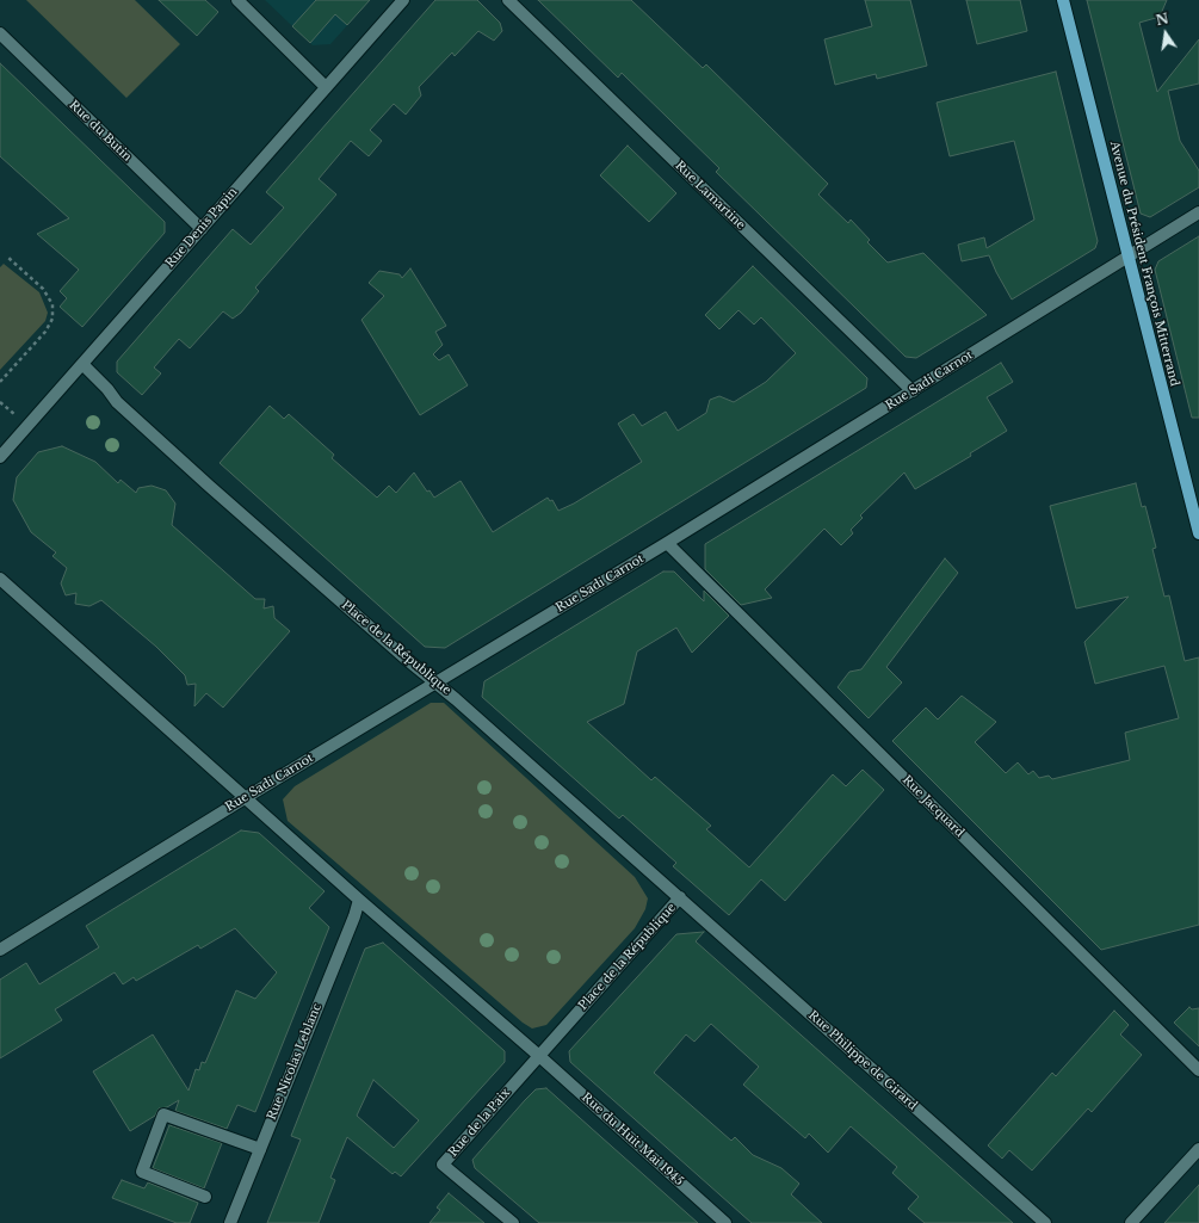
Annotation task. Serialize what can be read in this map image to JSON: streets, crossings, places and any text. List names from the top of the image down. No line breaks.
{"streets":{"main road":["Avenue du Président François Mitterrand"],"street":["Rue du Butin","Rue Lamartine","Rue Denis Papin","Rue Sadi Carnot","Place de la République","Rue Jacquard","Rue Philippe de Girard","Rue Nicolas Leblanc","Rue de la Paix","Rue du Huit Mai 1945"]},"crossings":[["Rue du Butin","Rue Denis Papin"],["Rue Lamartine","Rue Sadi Carnot"],["Rue Denis Papin","Place de la République"],["Avenue du Président François Mitterrand","Rue Sadi Carnot"],["Rue Sadi Carnot","Place de la République"],["Rue Sadi Carnot","Rue Jacquard"],["Place de la République","Rue Philippe de Girard"],["Place de la République","Rue de la Paix"],["Place de la République","Rue du Huit Mai 1945"],["Rue de la Paix","Rue du Huit Mai 1945"]],"north":"top"}
